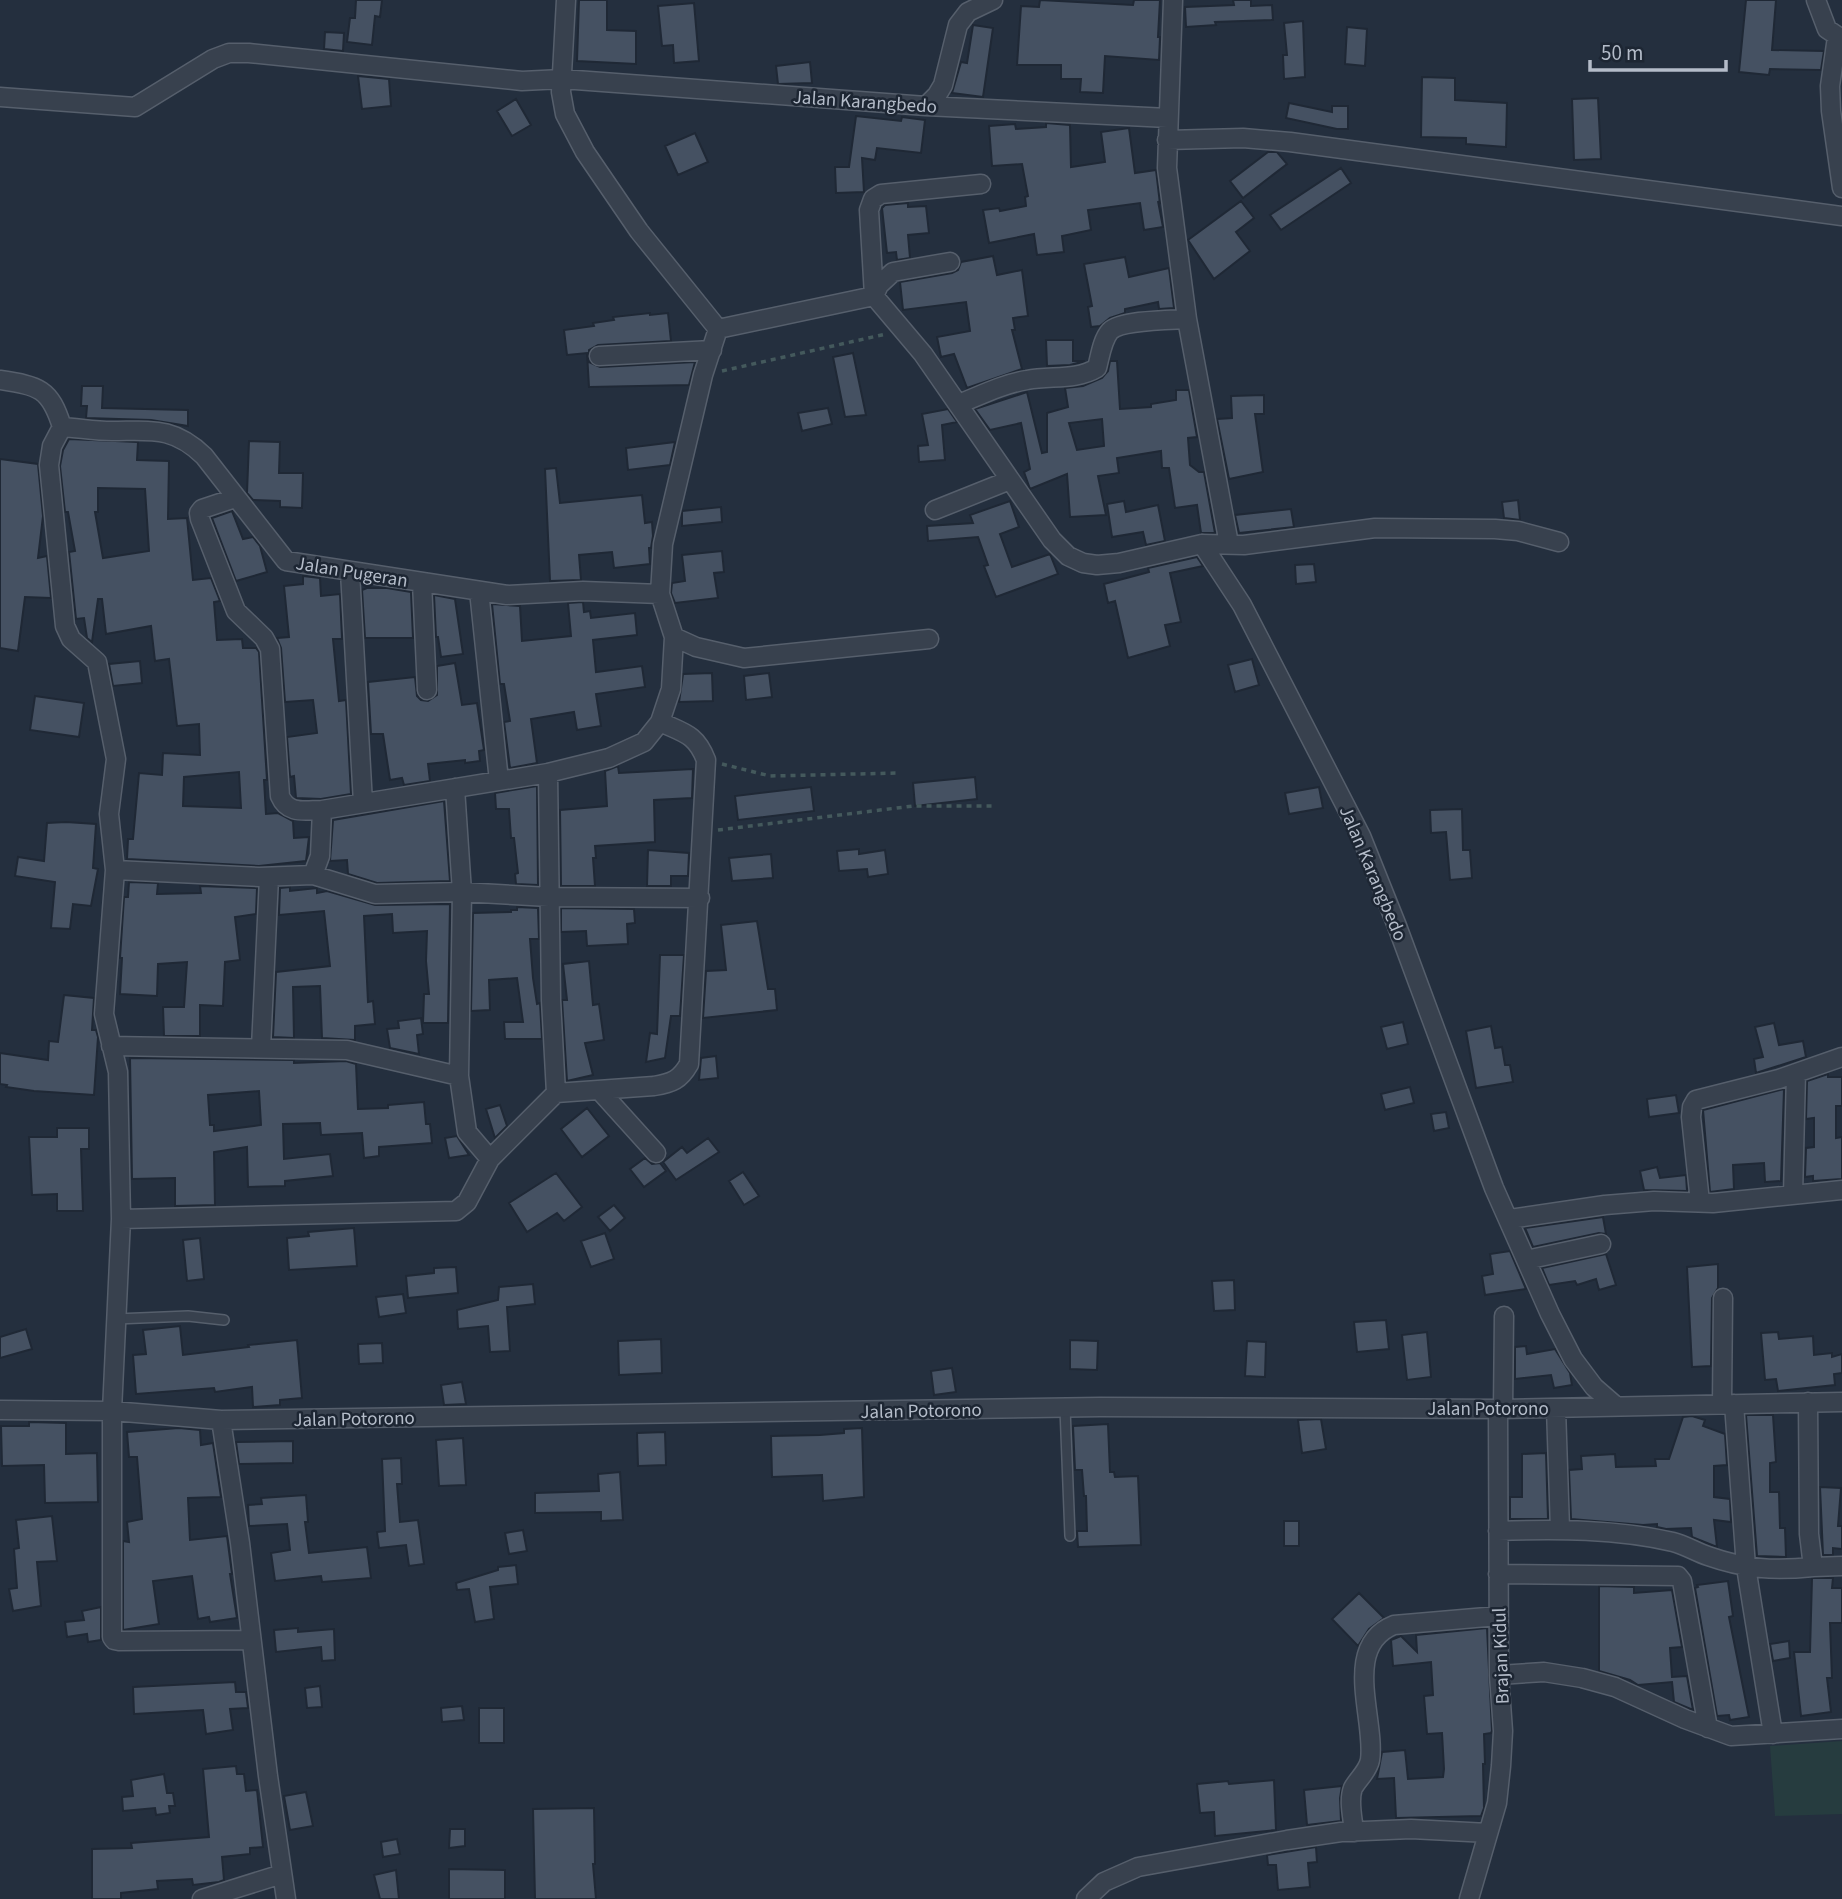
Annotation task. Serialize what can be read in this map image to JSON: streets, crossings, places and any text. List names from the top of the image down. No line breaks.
{"streets":{"street":["Jalan Karangbedo","Jalan Pugeran","Jalan Potorono","Brajan Kidul"]},"crossings":[["Jalan Karangbedo","Jalan Potorono"],["Jalan Potorono","Brajan Kidul"]],"scale_bar":"50 m"}
